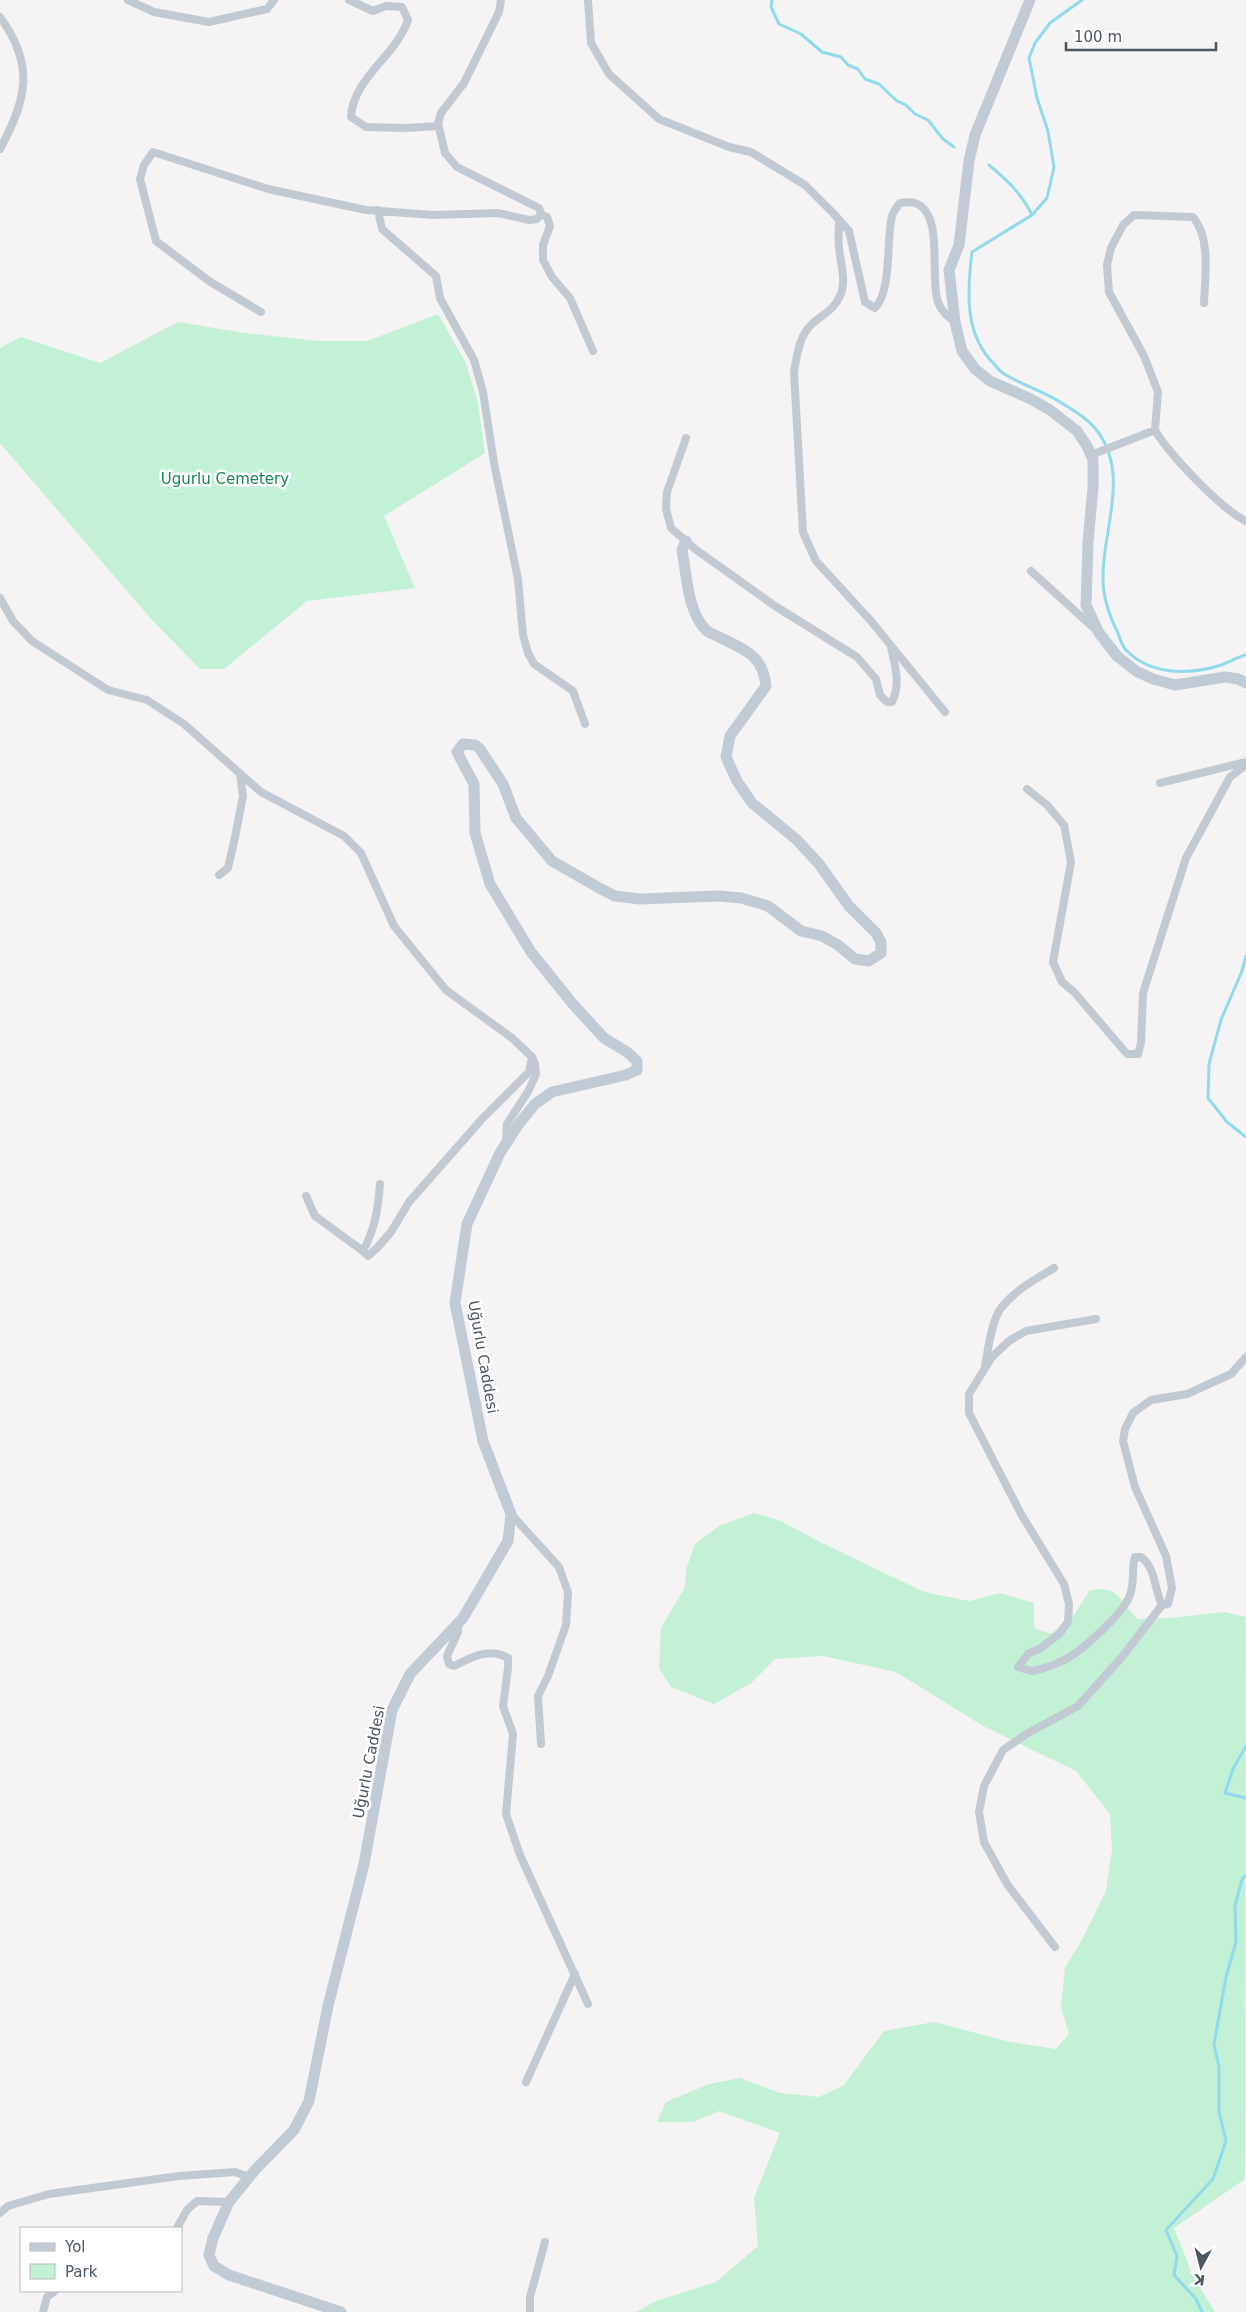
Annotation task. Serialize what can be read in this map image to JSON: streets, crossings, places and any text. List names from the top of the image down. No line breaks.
{"streets":{"street":["Uğurlu Caddesi"]},"parks":["Ugurlu Cemetery"],"legend":["Yol","Park"],"scale_bar":"100 m","north":"bottom"}
